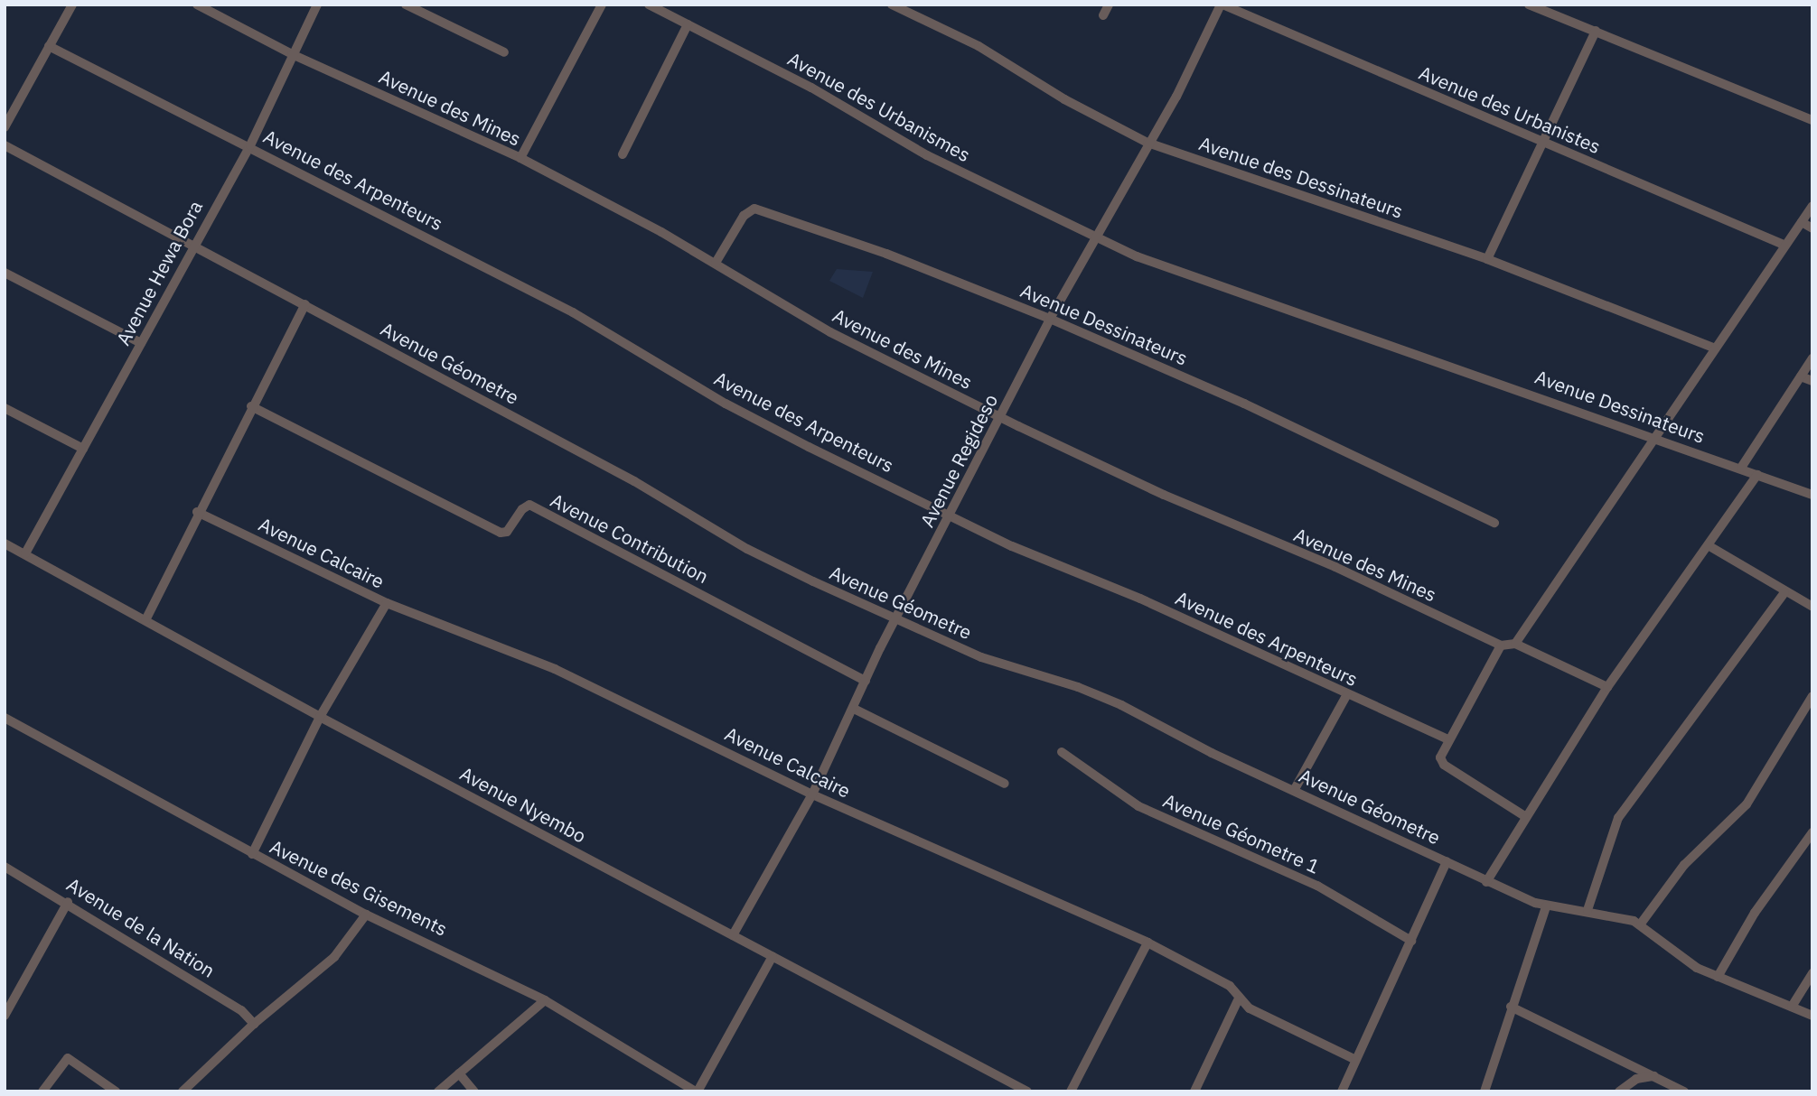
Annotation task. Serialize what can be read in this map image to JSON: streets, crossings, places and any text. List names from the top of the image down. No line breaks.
{"streets":{"street":["Avenue des Urbanismes","Avenue des Mines","Avenue des Urbanistes","Avenue des Dessinateurs","Avenue des Arpenteurs","Avenue Hewa Bora","Avenue Dessinateurs","Avenue Géometre","Avenue Regideso","Avenue Contribution","Avenue Calcaire","Avenue Nyembo","Avenue Géometre 1","Avenue des Gisements","Avenue de la Nation"]},"crossings":[["Avenue des Urbanismes","Avenue Dessinateurs"],["Avenue des Urbanismes","Avenue Regideso"],["Avenue des Mines","Avenue Hewa Bora"],["Avenue des Mines","Avenue Dessinateurs"],["Avenue des Mines","Avenue Regideso"],["Avenue des Urbanistes","Avenue Regideso"],["Avenue des Dessinateurs","Avenue Regideso"],["Avenue des Arpenteurs","Avenue Hewa Bora"],["Avenue des Arpenteurs","Avenue Regideso"],["Avenue Hewa Bora","Avenue Géometre"],["Avenue Hewa Bora","Avenue Nyembo"],["Avenue Dessinateurs","Avenue Regideso"],["Avenue Géometre","Avenue Regideso"],["Avenue Regideso","Avenue Contribution"],["Avenue Regideso","Avenue Calcaire"],["Avenue Regideso","Avenue Nyembo"]]}
